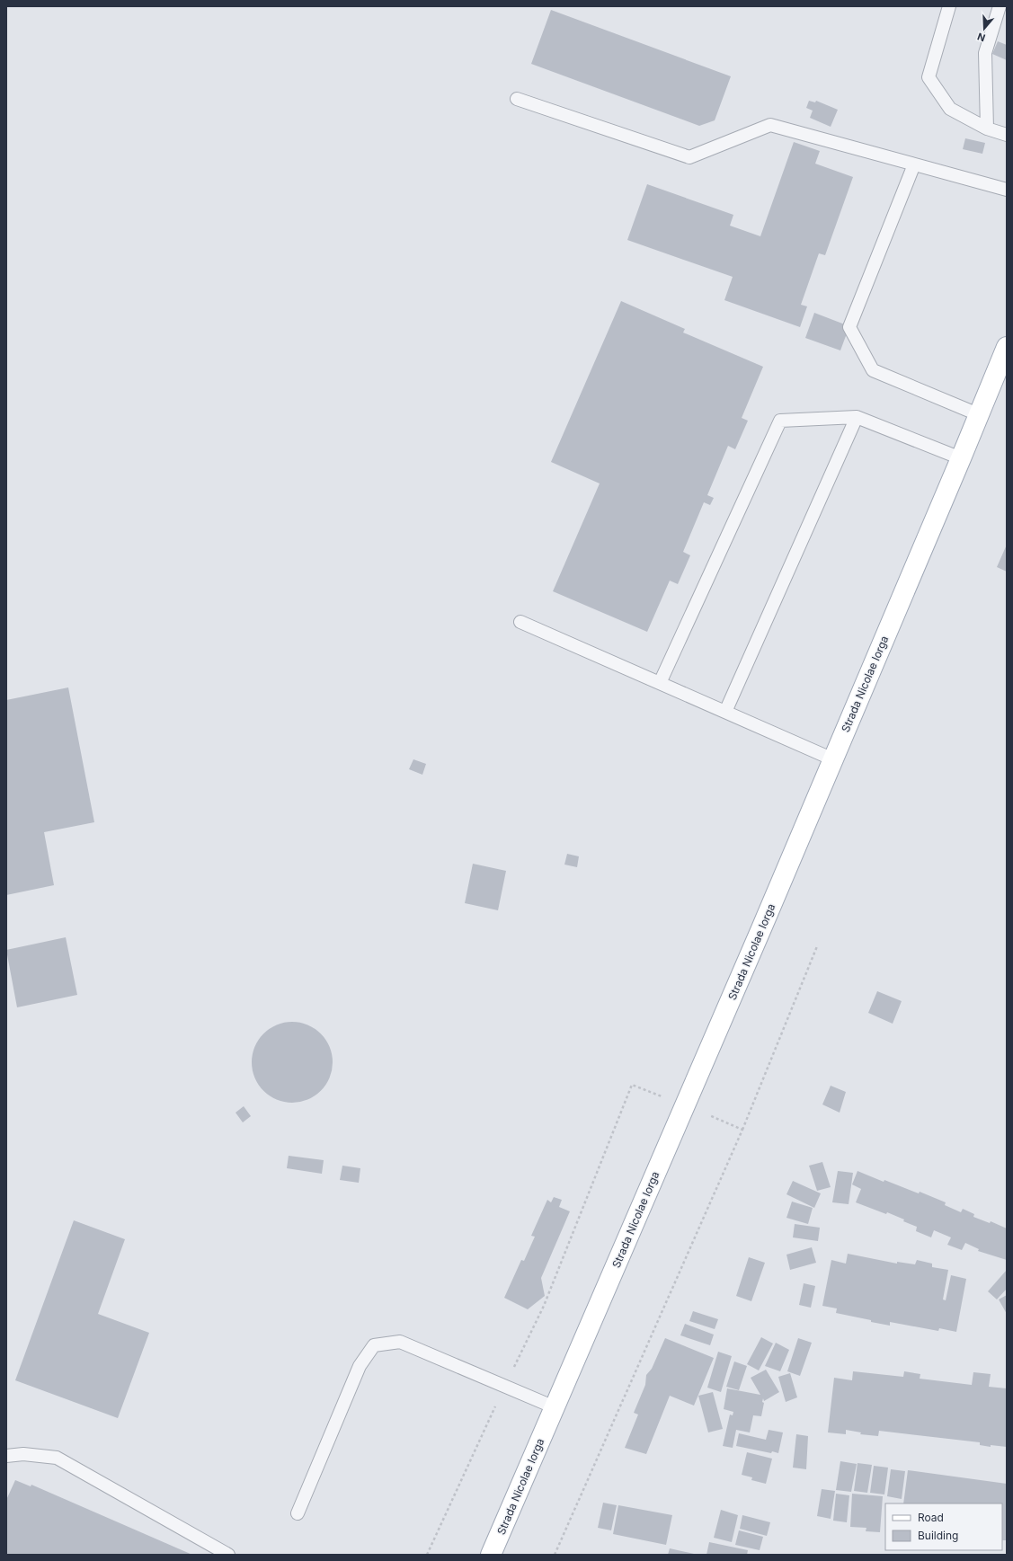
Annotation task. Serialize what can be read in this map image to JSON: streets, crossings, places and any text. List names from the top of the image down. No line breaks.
{"streets":{"main road":["Strada Nicolae Iorga"]},"legend":["Road","Building"],"north":"bottom"}
